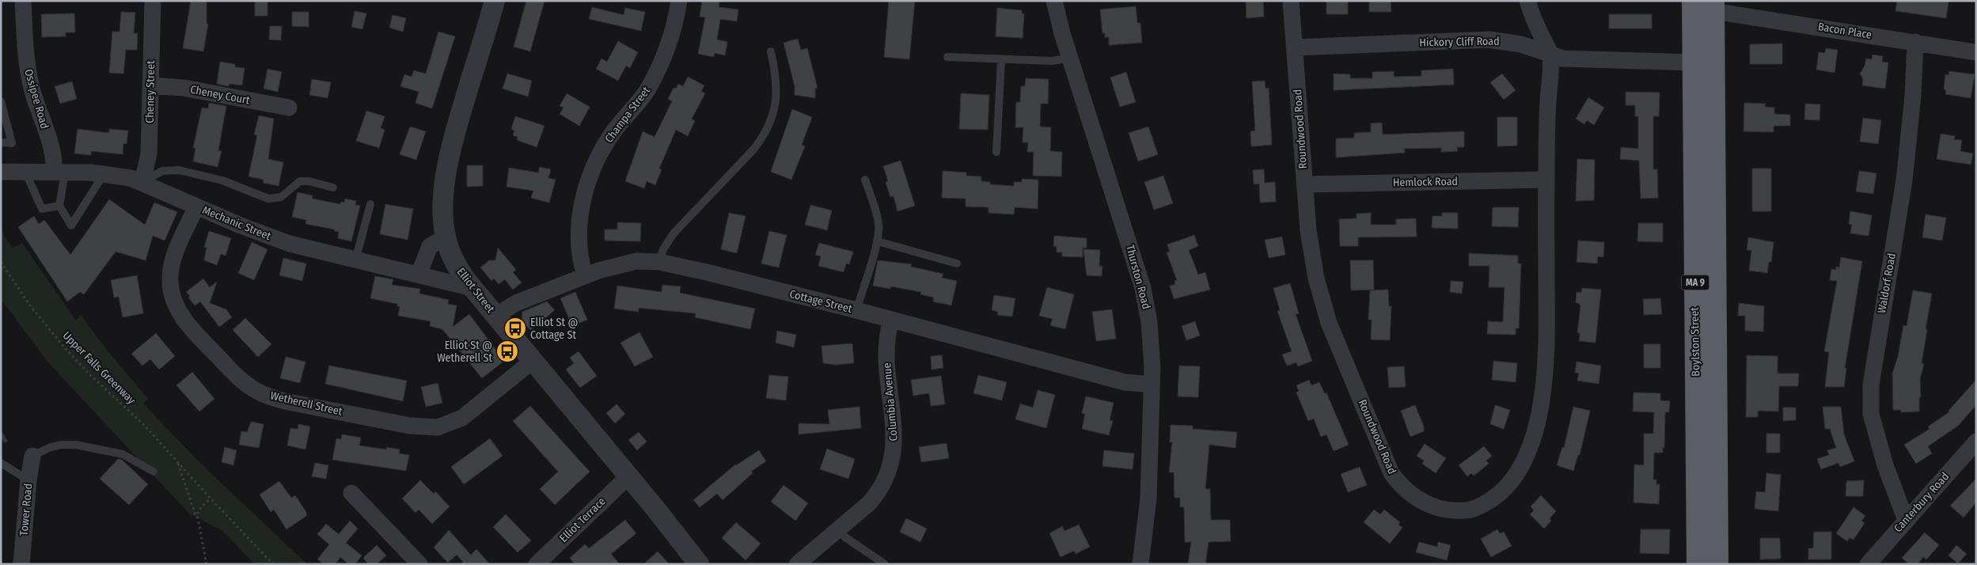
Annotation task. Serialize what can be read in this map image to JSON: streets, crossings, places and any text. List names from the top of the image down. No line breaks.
{"streets":{"highway":["MA 9","Boylston Street"],"street":["Bacon Place","Hickory Cliff Road","Cheney Street","Cheney Court","Ossipee Road","Champa Street","Roundwood Road","Hemlock Road","Mechanic Street","Thurston Road","Waldorf Road","Elliot Street","Cottage Street","Columbia Avenue","Wetherell Street","Canterbury Road","Tower Road","Elliot Terrace"],"path":["Upper Falls Greenway"]},"crossings":[["Bacon Place","Waldorf Road"],["Bacon Place","Boylston Street"],["Hickory Cliff Road","Roundwood Road"],["Hickory Cliff Road","Boylston Street"],["Cheney Street","Cheney Court"],["Cheney Street","Mechanic Street"],["Ossipee Road","Mechanic Street"],["Champa Street","Cottage Street"],["Roundwood Road","Hemlock Road"],["Mechanic Street","Elliot Street"],["Mechanic Street","Wetherell Street"],["Thurston Road","Cottage Street"],["Waldorf Road","Canterbury Road"],["Elliot Street","Cottage Street"],["Elliot Street","Wetherell Street"],["Elliot Street","Elliot Terrace"],["Cottage Street","Columbia Avenue"]],"places":{"bus stop":["Elliot St @ Cottage St","Elliot St @ Wetherell St"]}}
